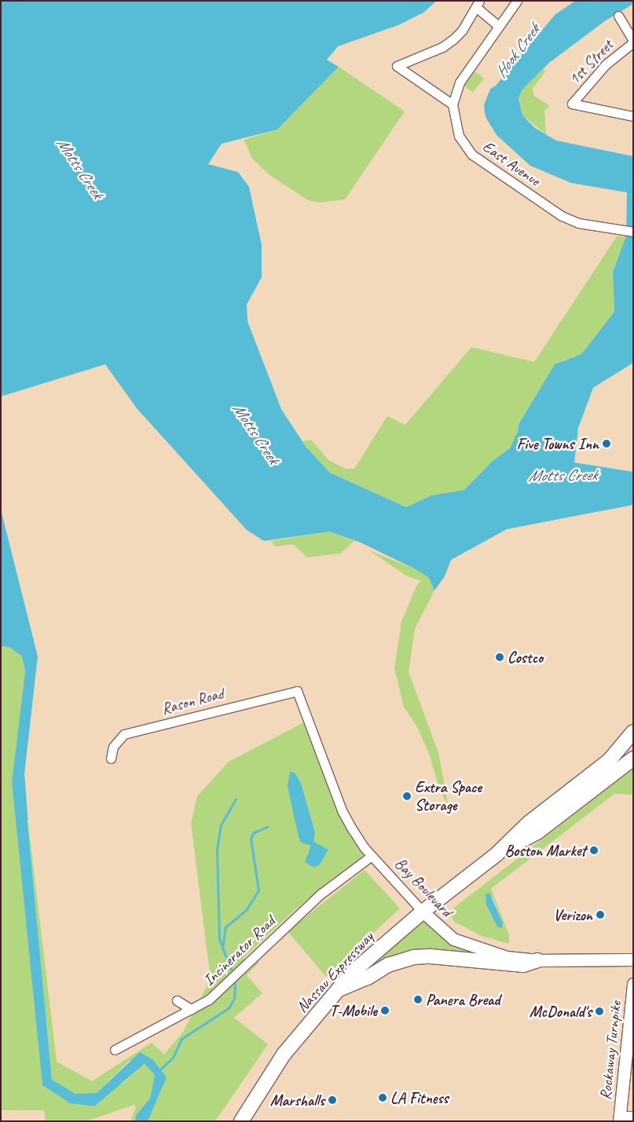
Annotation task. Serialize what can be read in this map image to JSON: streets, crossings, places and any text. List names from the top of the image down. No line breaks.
{"streets":{"highway":["Nassau Expressway"],"main road":["Bay Boulevard","Rockaway Turnpike"],"street":["1st Street","East Avenue","Rason Road","Incinerator Road"]},"crossings":[["Rason Road","Bay Boulevard"],["Bay Boulevard","Incinerator Road"],["Bay Boulevard","Nassau Expressway"]],"water":["Hook Creek","Motts Creek"],"places":["Five Towns Inn","Costco","Extra Space Storage","Boston Market","Verizon","Panera Bread","T-Mobile","McDonald's","LA Fitness","Marshalls"]}
